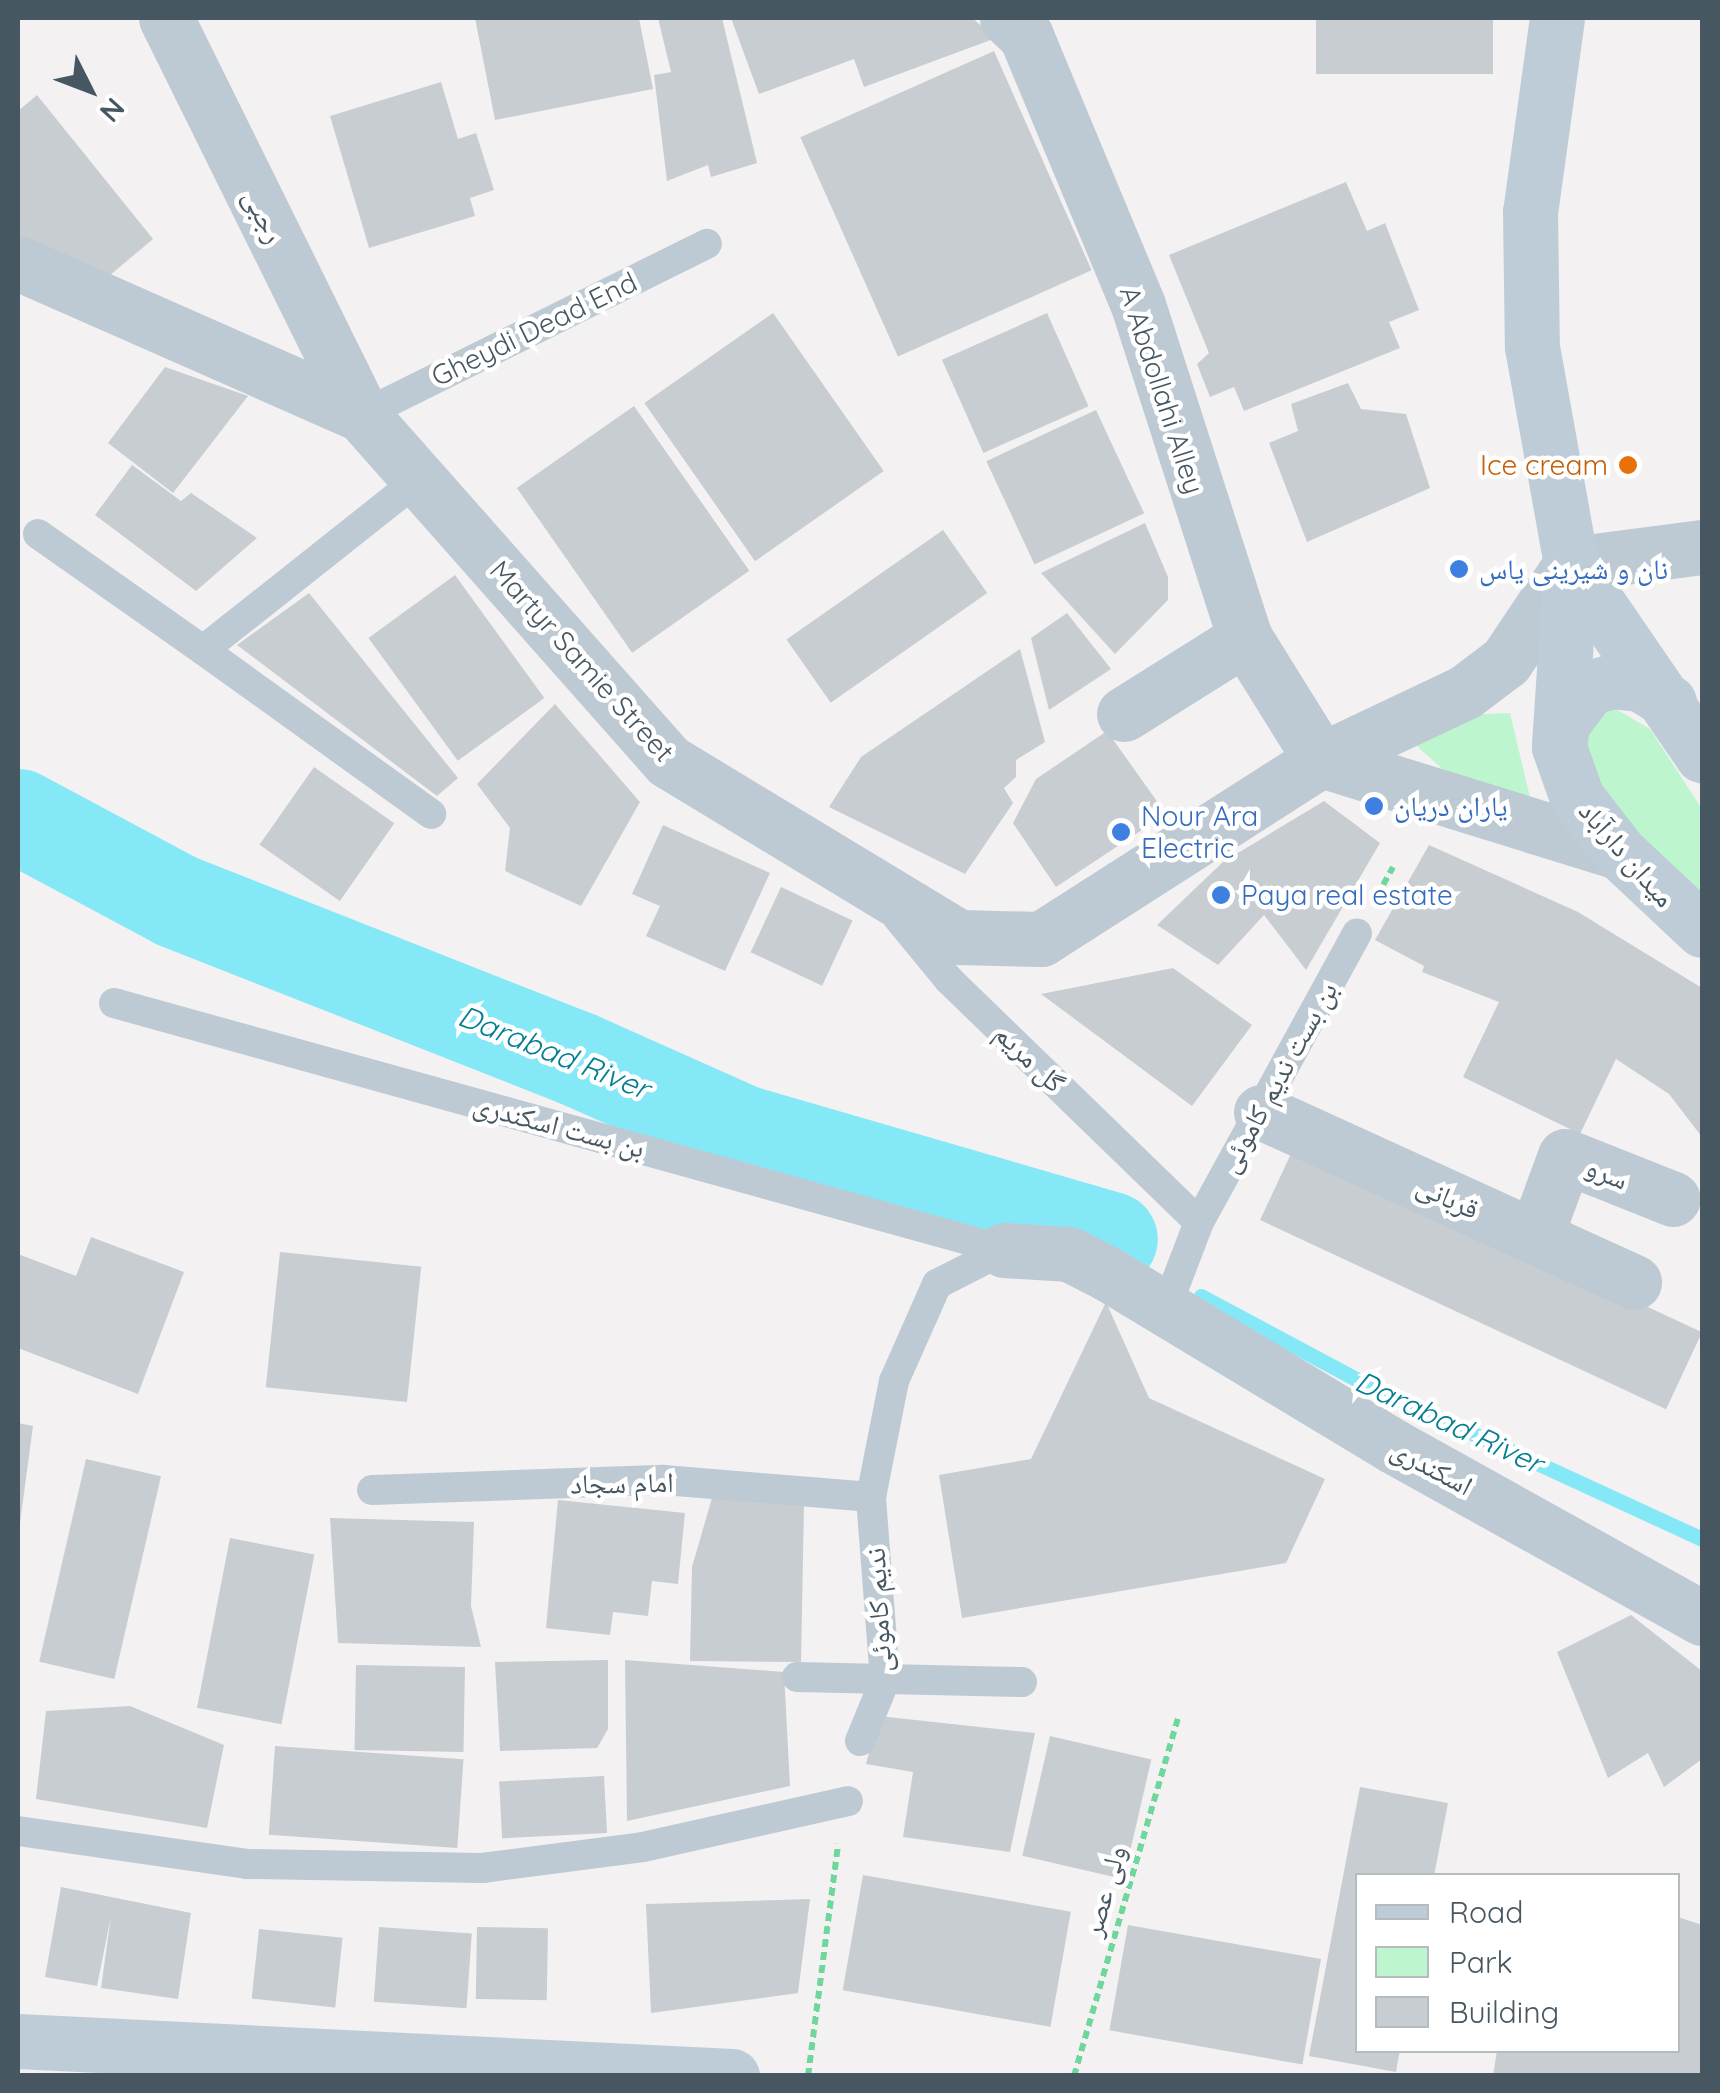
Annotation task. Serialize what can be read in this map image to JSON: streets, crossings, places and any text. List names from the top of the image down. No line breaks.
{"streets":{"main road":["میدان دارآباد"],"street":["رجبی","A Abdollahi Alley","Martyr Samie Street","سرو","قربانی","اسکندری"],"lane":["Gheydi Dead End","گل مریم","بن بست ندیم کاموئی","بن بست اسکندری","امام سجاد","ندیم کاموئی"],"path":["ولی عصر"]},"crossings":[["رجبی","Gheydi Dead End"],["رجبی","Martyr Samie Street"],["Gheydi Dead End","Martyr Samie Street"],["A Abdollahi Alley","Martyr Samie Street"],["Martyr Samie Street","گل مریم"],["گل مریم","بن بست ندیم کاموئی"],["بن بست ندیم کاموئی","قربانی"],["بن بست اسکندری","اسکندری"],["بن بست اسکندری","ندیم کاموئی"],["سرو","قربانی"],["اسکندری","ندیم کاموئی"],["امام سجاد","ندیم کاموئی"]],"water":["Darabad River"],"places":["Ice cream","نان و شیرینی یاس","یاران دریان","Nour Ara Electric","Paya real estate"],"legend":["Road","Park","Building"],"north":"bottom right"}
